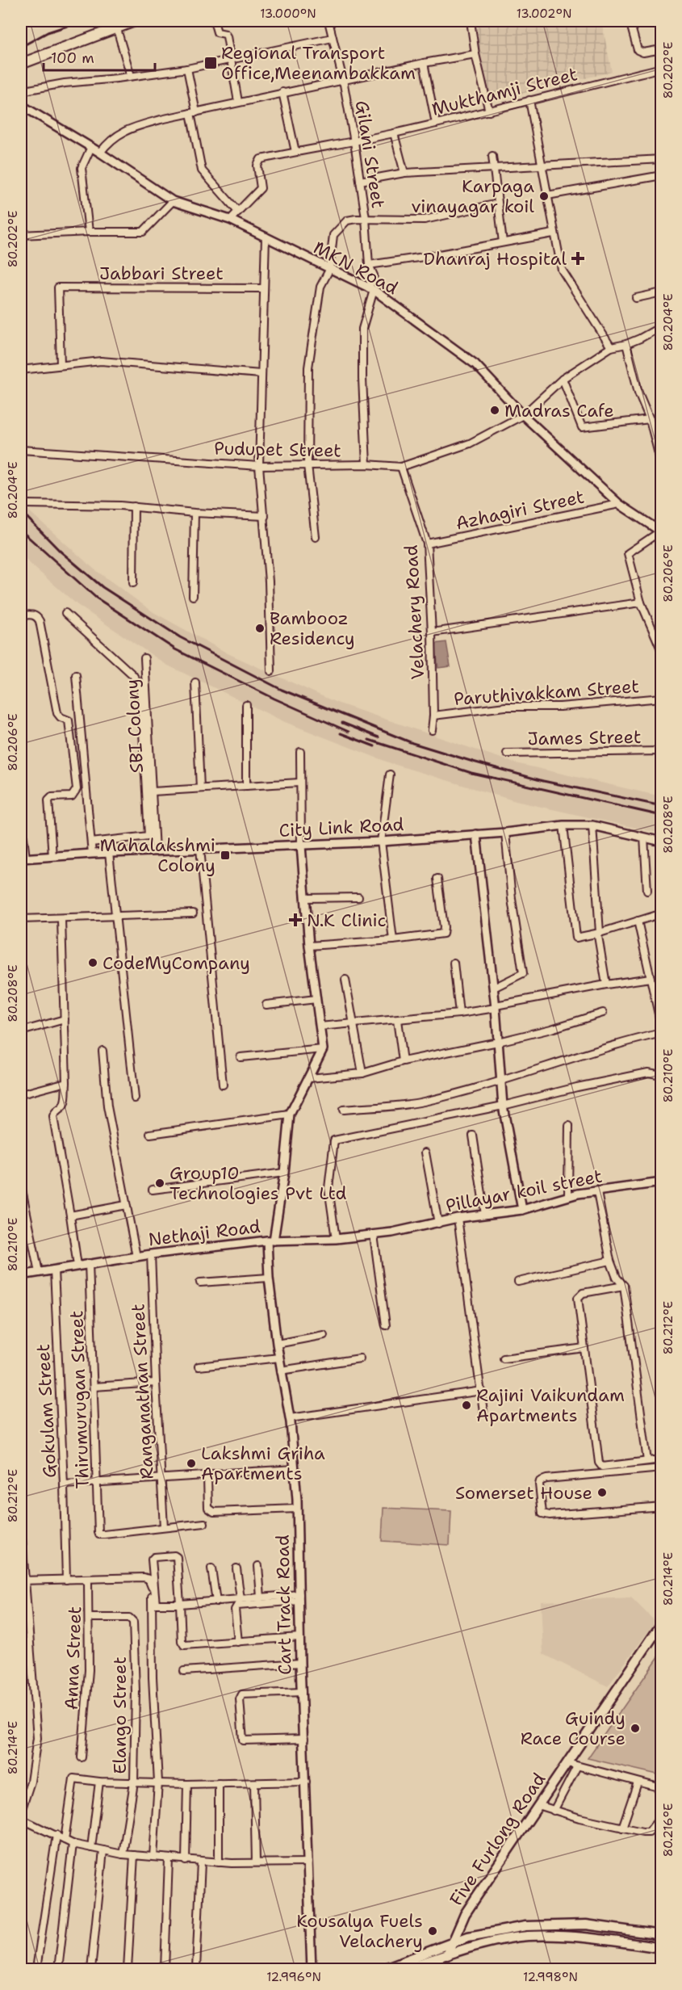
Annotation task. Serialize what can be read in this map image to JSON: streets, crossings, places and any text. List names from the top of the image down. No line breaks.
{"streets":{"main road":["Five Furlong Road"],"street":["Mukthamji Street","Gilani Street","MKN Road","Jabbari Street","Pudupet Street","Azhagiri Street","Velachery Road","Paruthivakkam Street","SBI Colony","James Street","City Link Road","Pillayar koil street","Nethaji Road","Ranganathan Street","Thirumurugan Street","Gokulam Street","Cart Track Road","Anna Street","Elango Street"]},"crossings":[["Mukthamji Street","Gilani Street"],["Gilani Street","MKN Road"],["Gilani Street","Pudupet Street"],["MKN Road","Pudupet Street"],["MKN Road","Azhagiri Street"],["Pudupet Street","Velachery Road"],["Azhagiri Street","Velachery Road"],["Velachery Road","Paruthivakkam Street"],["SBI Colony","City Link Road"],["Pillayar koil street","Nethaji Road"],["Nethaji Road","Ranganathan Street"],["Nethaji Road","Thirumurugan Street"],["Nethaji Road","Gokulam Street"],["Nethaji Road","Cart Track Road"],["Ranganathan Street","Thirumurugan Street"],["Gokulam Street","Anna Street"],["Anna Street","Elango Street"]],"places":{"transit":["Regional Transport Office,Meenambakkam","Mahalakshmi Colony"],"other":["Karpaga vinayagar koil","Madras Cafe","Bambooz Residency","CodeMyCompany","Group10 Technologies Pvt Ltd","Rajini Vaikundam Apartments","Lakshmi Griha Apartments","Somerset House","Guindy Race Course","Kousalya Fuels Velachery"],"health":["Dhanraj Hospital","N.K Clinic"]},"scale_bar":"100 m","coordinates":["13.000°N","13.002°N","80.202°E","80.204°E","80.206°E","80.208°E","80.210°E","80.212°E","80.214°E","80.216°E","12.996°N","12.998°N"]}
